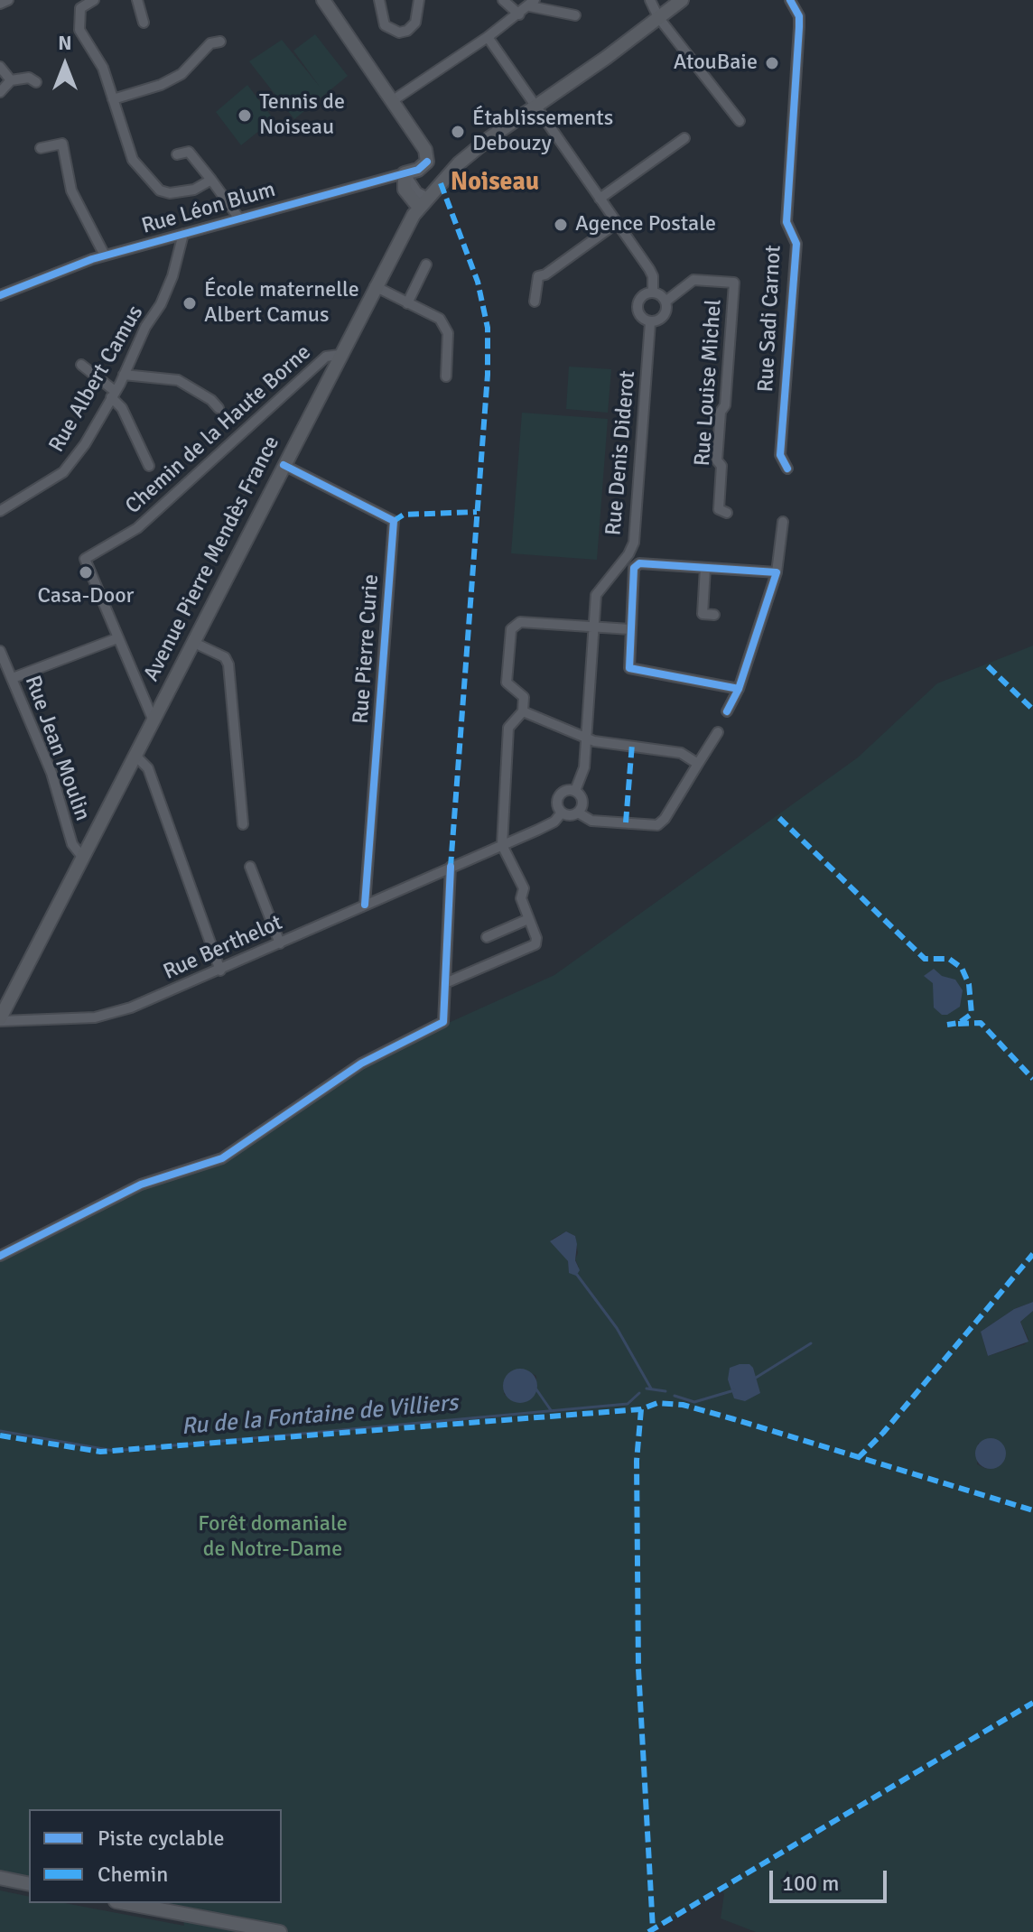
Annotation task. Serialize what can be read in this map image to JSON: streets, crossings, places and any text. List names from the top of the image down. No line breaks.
{"streets":{"main road":["Rue Léon Blum","Avenue Pierre Mendès France"],"street":["Rue Sadi Carnot","Rue Albert Camus","Rue Louise Michel","Chemin de la Haute Borne","Rue Denis Diderot","Rue Pierre Curie","Rue Jean Moulin","Rue Berthelot"]},"crossings":[["Rue Léon Blum","Rue Albert Camus"],["Rue Louise Michel","Rue Denis Diderot"],["Chemin de la Haute Borne","Avenue Pierre Mendès France"],["Avenue Pierre Mendès France","Rue Pierre Curie"],["Avenue Pierre Mendès France","Rue Jean Moulin"],["Avenue Pierre Mendès France","Rue Berthelot"],["Rue Pierre Curie","Rue Berthelot"]],"districts":["Noiseau"],"water":["Ru de la Fontaine de Villiers"],"parks":["Forêt domaniale de Notre-Dame"],"places":["AtouBaie","Tennis de Noiseau","Établissements Debouzy","Agence Postale","École maternelle Albert Camus","Casa-Door"],"legend":["Piste cyclable","Chemin"],"scale_bar":"100 m","north":"top"}
